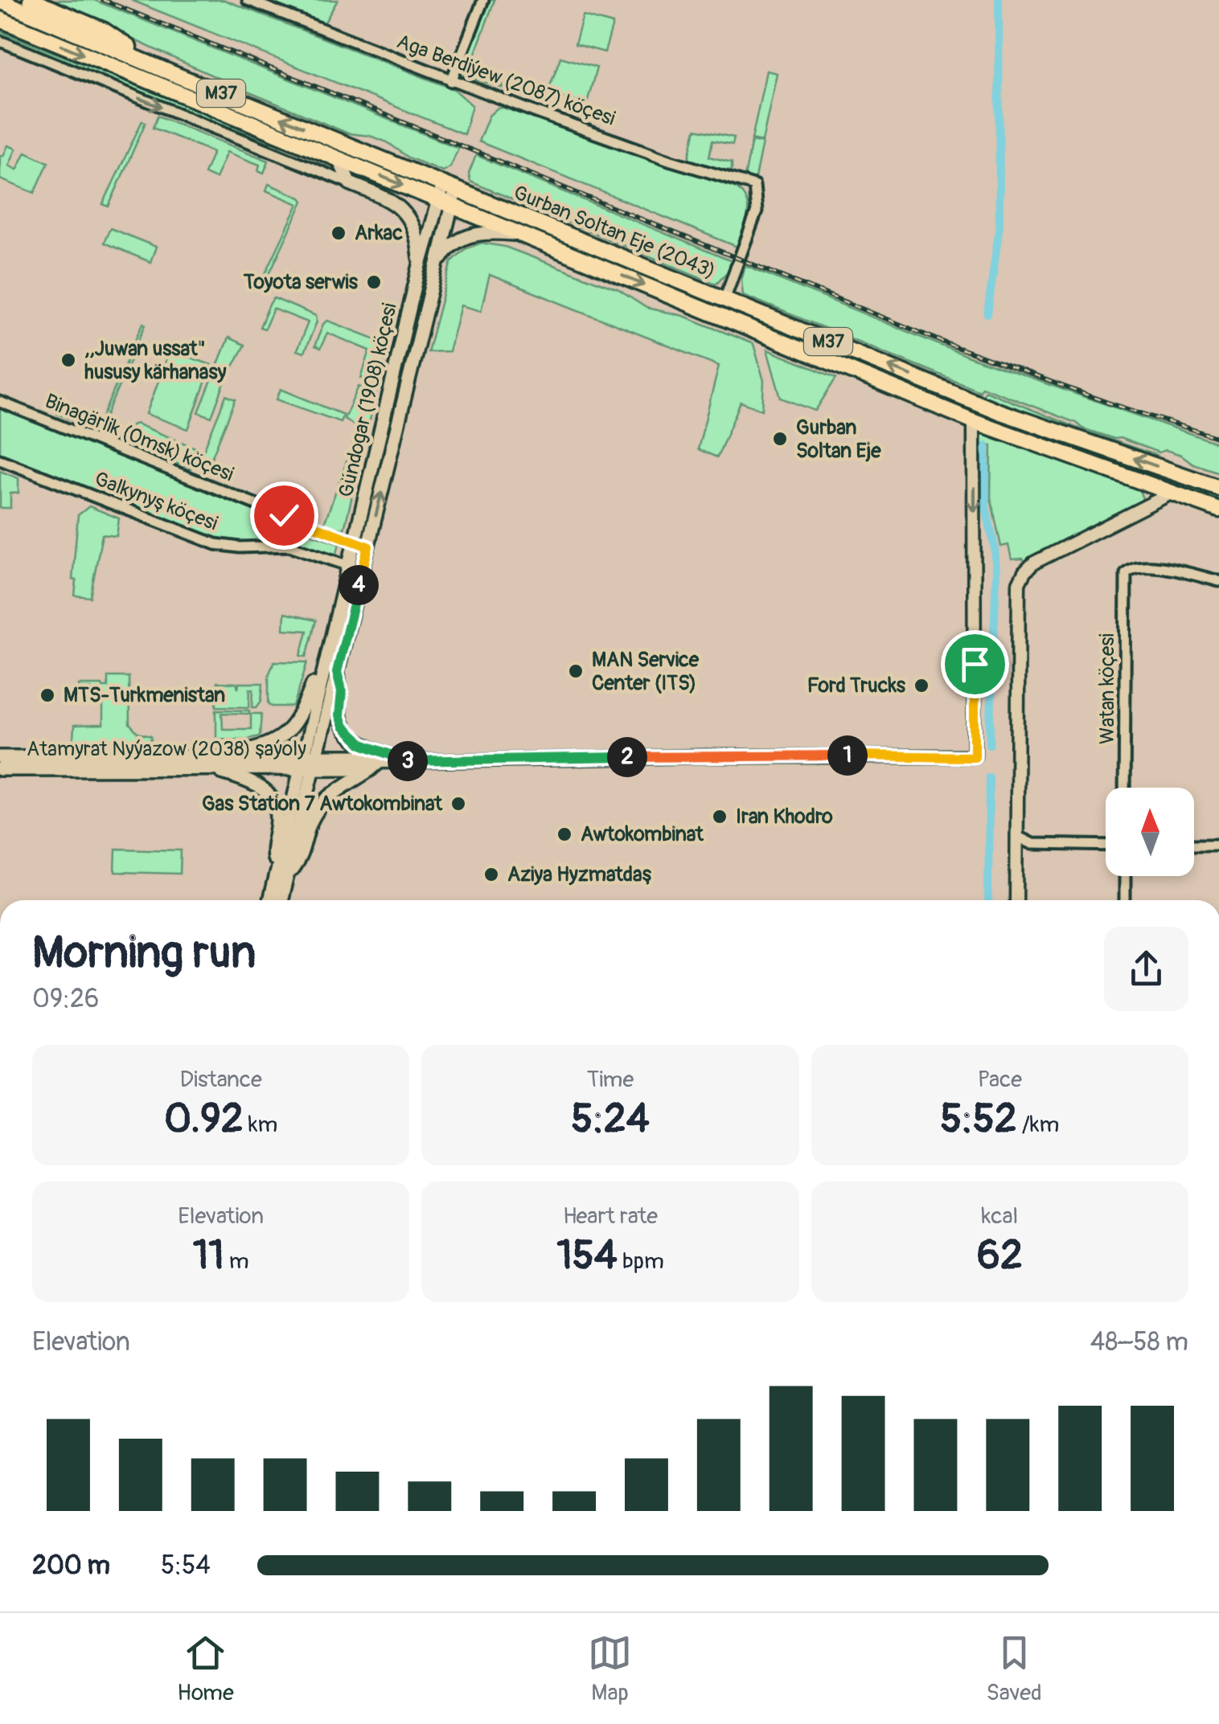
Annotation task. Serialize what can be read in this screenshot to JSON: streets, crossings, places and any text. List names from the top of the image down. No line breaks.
{"streets":{"highway":["M37","Gurban Soltan Eje (2043)"],"main road":["Gündogar (1908) köçesi","Atamyrat Nyýazow (2038) şaýoly"],"street":["Aga Berdiýew (2087) köçesi","Binagärlik (Omsk) köçesi","Galkynyş köçesi","Watan köçesi"]},"crossings":[["Aga Berdiýew (2087) köçesi","Gurban Soltan Eje (2043)"],["Gurban Soltan Eje (2043)","Gündogar (1908) köçesi"],["Gurban Soltan Eje (2043)","Atamyrat Nyýazow (2038) şaýoly"],["Gündogar (1908) köçesi","Binagärlik (Omsk) köçesi"],["Gündogar (1908) köçesi","Galkynyş köçesi"],["Gündogar (1908) köçesi","Atamyrat Nyýazow (2038) şaýoly"]],"places":["Arkac","Toyota serwis",",,Juwan ussat\" hususy kärhanasy","Gurban Soltan Eje","MAN Service Center (ITS)","Ford Trucks","MTS-Turkmenistan","Gas Station 7 Awtokombinat","Iran Khodro","Awtokombinat","Aziya Hyzmatdaş"],"north":"top","page":{"pins":["4","1","2","3"],"heading":["Morning run","09:26"],"stats":[["Distance","0.92 km"],["Time","5:24"],["Pace","5:52 /km"],["Elevation","11 m"],["Heart rate","154 bpm"],["kcal","62"]],"chart":["Elevation","48–58 m"],"list":[{"name":"200 m","note":"5:54"}],"tabs":["Home","Map","Saved"]}}
